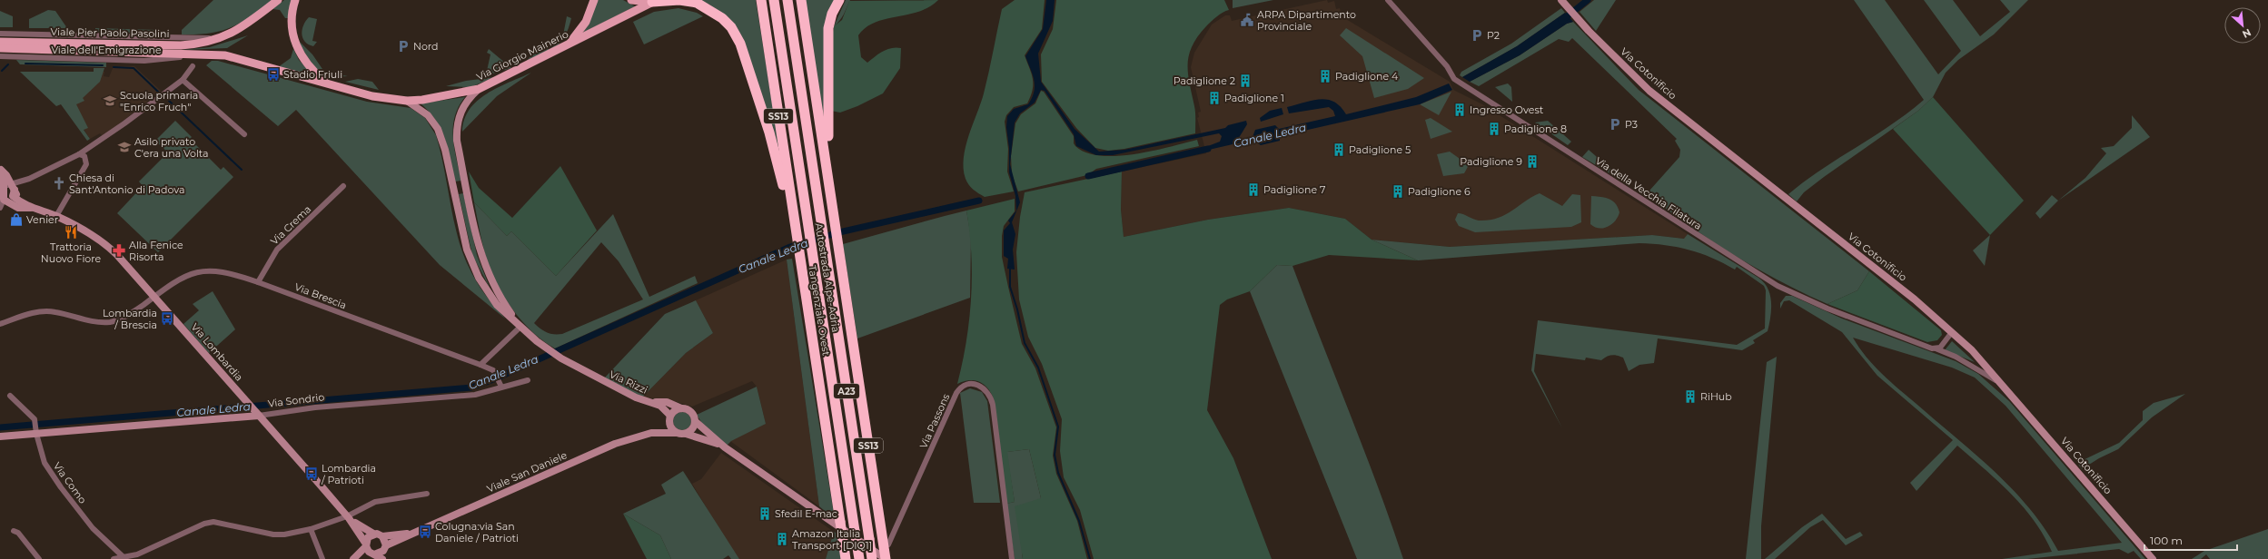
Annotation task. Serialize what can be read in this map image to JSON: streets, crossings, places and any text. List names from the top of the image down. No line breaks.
{"streets":{"highway":["SS13","Autostrada Alpe-Adria","Tangenziale Ovest","A23"],"main road":["Viale Pier Paolo Pasolini","Via Giorgio Mainerio"],"street":["Viale dell'Emigrazione","Via Cotonificio","Via della Vecchia Filatura","Via Crema","Via Brescia","Via Lombardia","Via Rizzi","Via Sondrio","Via Passons","Viale San Daniele","Via Como"]},"crossings":[["Viale Pier Paolo Pasolini","Viale dell'Emigrazione"],["Viale Pier Paolo Pasolini","Via Giorgio Mainerio"],["Viale dell'Emigrazione","Via Giorgio Mainerio"],["Via Cotonificio","Via della Vecchia Filatura"],["SS13","Via Passons"],["SS13","Viale San Daniele"],["Via Crema","Via Brescia"],["Via Brescia","Via Lombardia"],["Via Brescia","Via Sondrio"],["Via Lombardia","Via Sondrio"],["Via Lombardia","Viale San Daniele"],["Via Rizzi","Viale San Daniele"],["Via Sondrio","Via Como"]],"water":["Canale Ledra"],"places":{"public building":["ARPA Dipartimento Provinciale"],"parking":["P2","Nord","P3"],"bus stop":["Stadio Friuli","Lombardia / Brescia","Lombardia / Patrioti","Colugna:via San Daniele / Patrioti"],"building":["Padiglione 4","Padiglione 2","Padiglione 1","Ingresso Ovest","Padiglione 8","Padiglione 5","Padiglione 9","Padiglione 7","Padiglione 6","RiHub","Sfedil E-mac","Amazon Italia Transport [DIQ1]"],"school or university":["Scuola primaria \"Enrico Fruch\"","Asilo privato C'era una Volta"],"church":["Chiesa di Sant'Antonio di Padova"],"shop":["Venier"],"restaurant":["Trattoria Nuovo Fiore"],"pharmacy":["Alla Fenice Risorta"]},"scale_bar":"100 m","north":"bottom right"}
